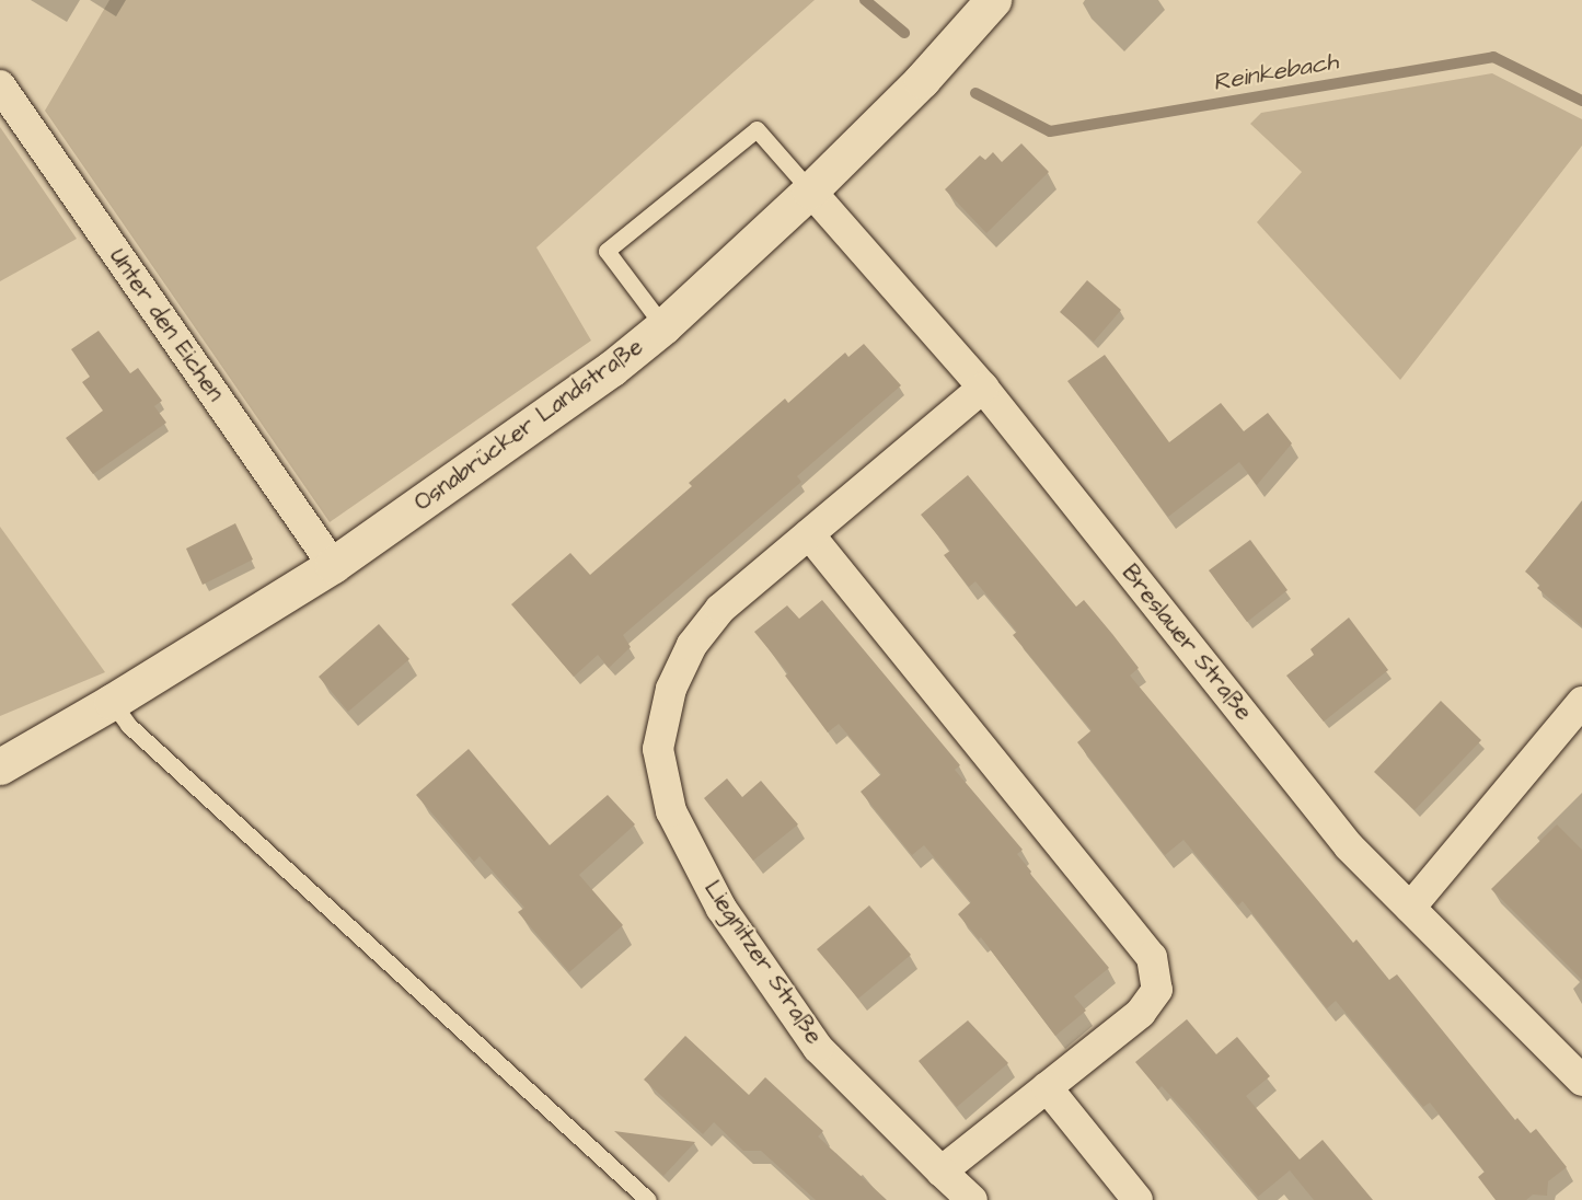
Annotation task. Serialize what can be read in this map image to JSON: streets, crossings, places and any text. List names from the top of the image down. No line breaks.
{"streets":{"street":["Unter den Eichen","Osnabrücker Landstraße","Breslauer Straße","Liegnitzer Straße"]},"crossings":[["Unter den Eichen","Osnabrücker Landstraße"],["Osnabrücker Landstraße","Breslauer Straße"],["Breslauer Straße","Liegnitzer Straße"]],"water":["Reinkebach"]}
